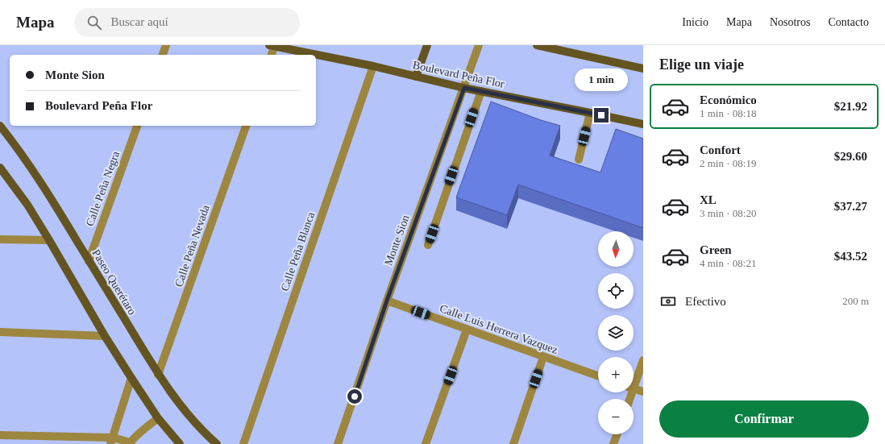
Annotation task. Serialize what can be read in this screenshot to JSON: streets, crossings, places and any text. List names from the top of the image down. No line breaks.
{"streets":{"main road":["Boulevard Peña Flor","Paseo Querétaro"],"street":["Calle Peña Negra","Monte Sion","Calle Peña Nevada","Calle Peña Blanca","Calle Luis Herrera Vazquez"]},"crossings":[["Boulevard Peña Flor","Monte Sion"],["Boulevard Peña Flor","Calle Peña Blanca"],["Calle Peña Negra","Paseo Querétaro"],["Monte Sion","Calle Luis Herrera Vazquez"],["Calle Peña Nevada","Paseo Querétaro"]],"north":"bottom","page":{"header":"Mapa","search":"Buscar aquí","nav":["Inicio","Mapa","Nosotros","Contacto"],"heading":"Elige un viaje","banner":["Monte Sion","Boulevard Peña Flor"],"bubble":"1 min","list":[{"name":"Económico","note":"1 min · 08:18","value":"$21.92"},{"name":"Confort","note":"2 min · 08:19","value":"$29.60"},{"name":"XL","note":"3 min · 08:20","value":"$37.27"},{"name":"Green","note":"4 min · 08:21","value":"$43.52"}],"map_buttons":["+","−"],"pay":["Efectivo","200 m"],"buttons":"Confirmar"}}
